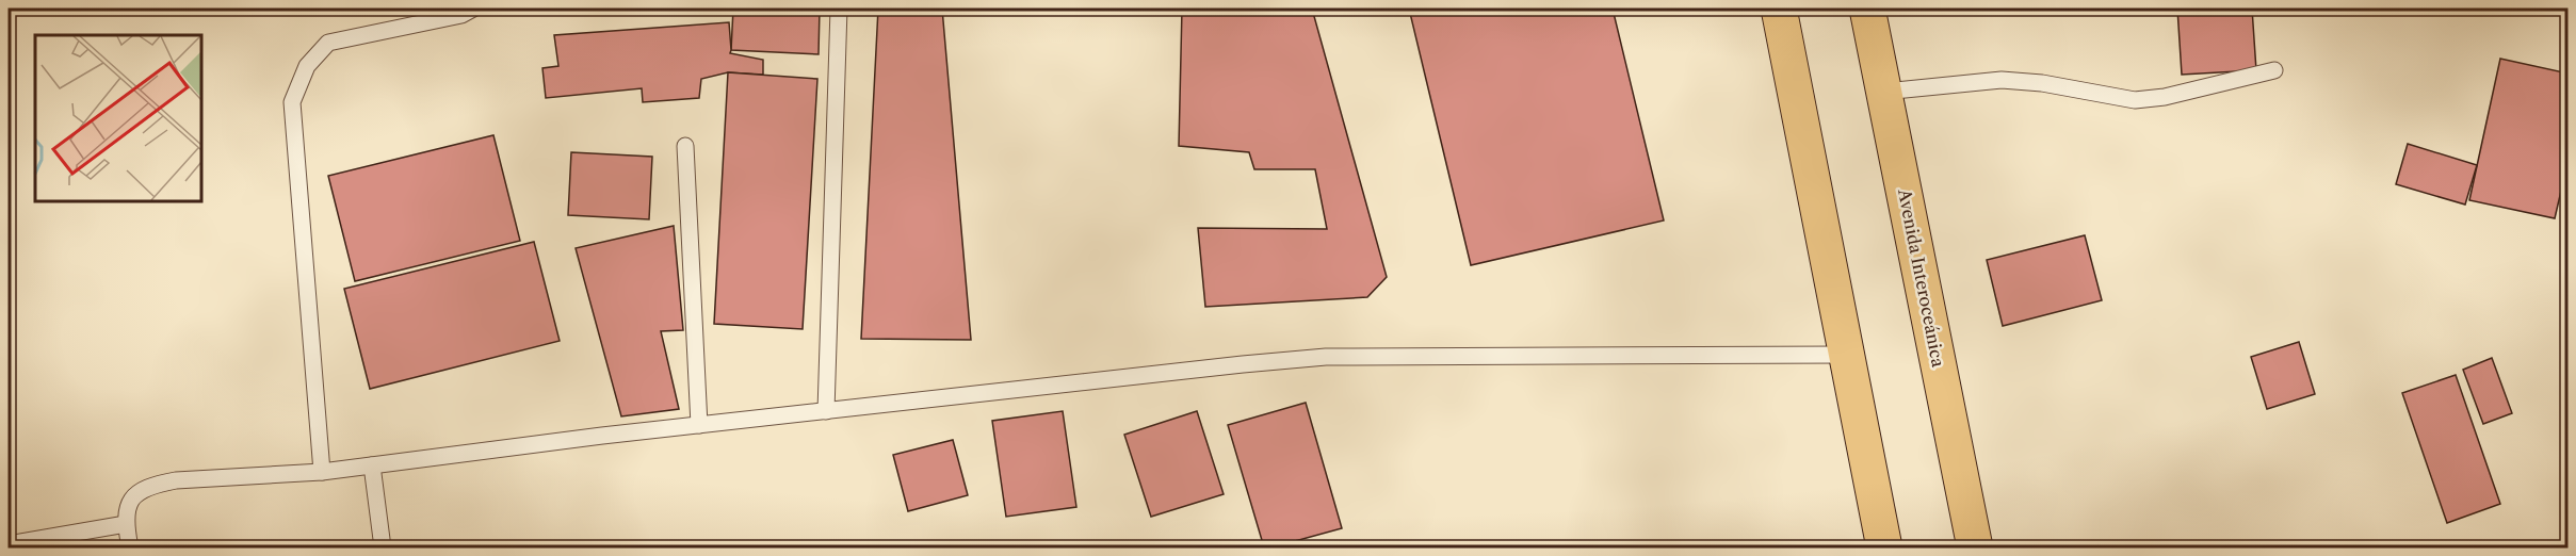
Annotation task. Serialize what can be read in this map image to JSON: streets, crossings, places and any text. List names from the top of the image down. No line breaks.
{"streets":{"highway":["Avenida Interoceánica"]}}
